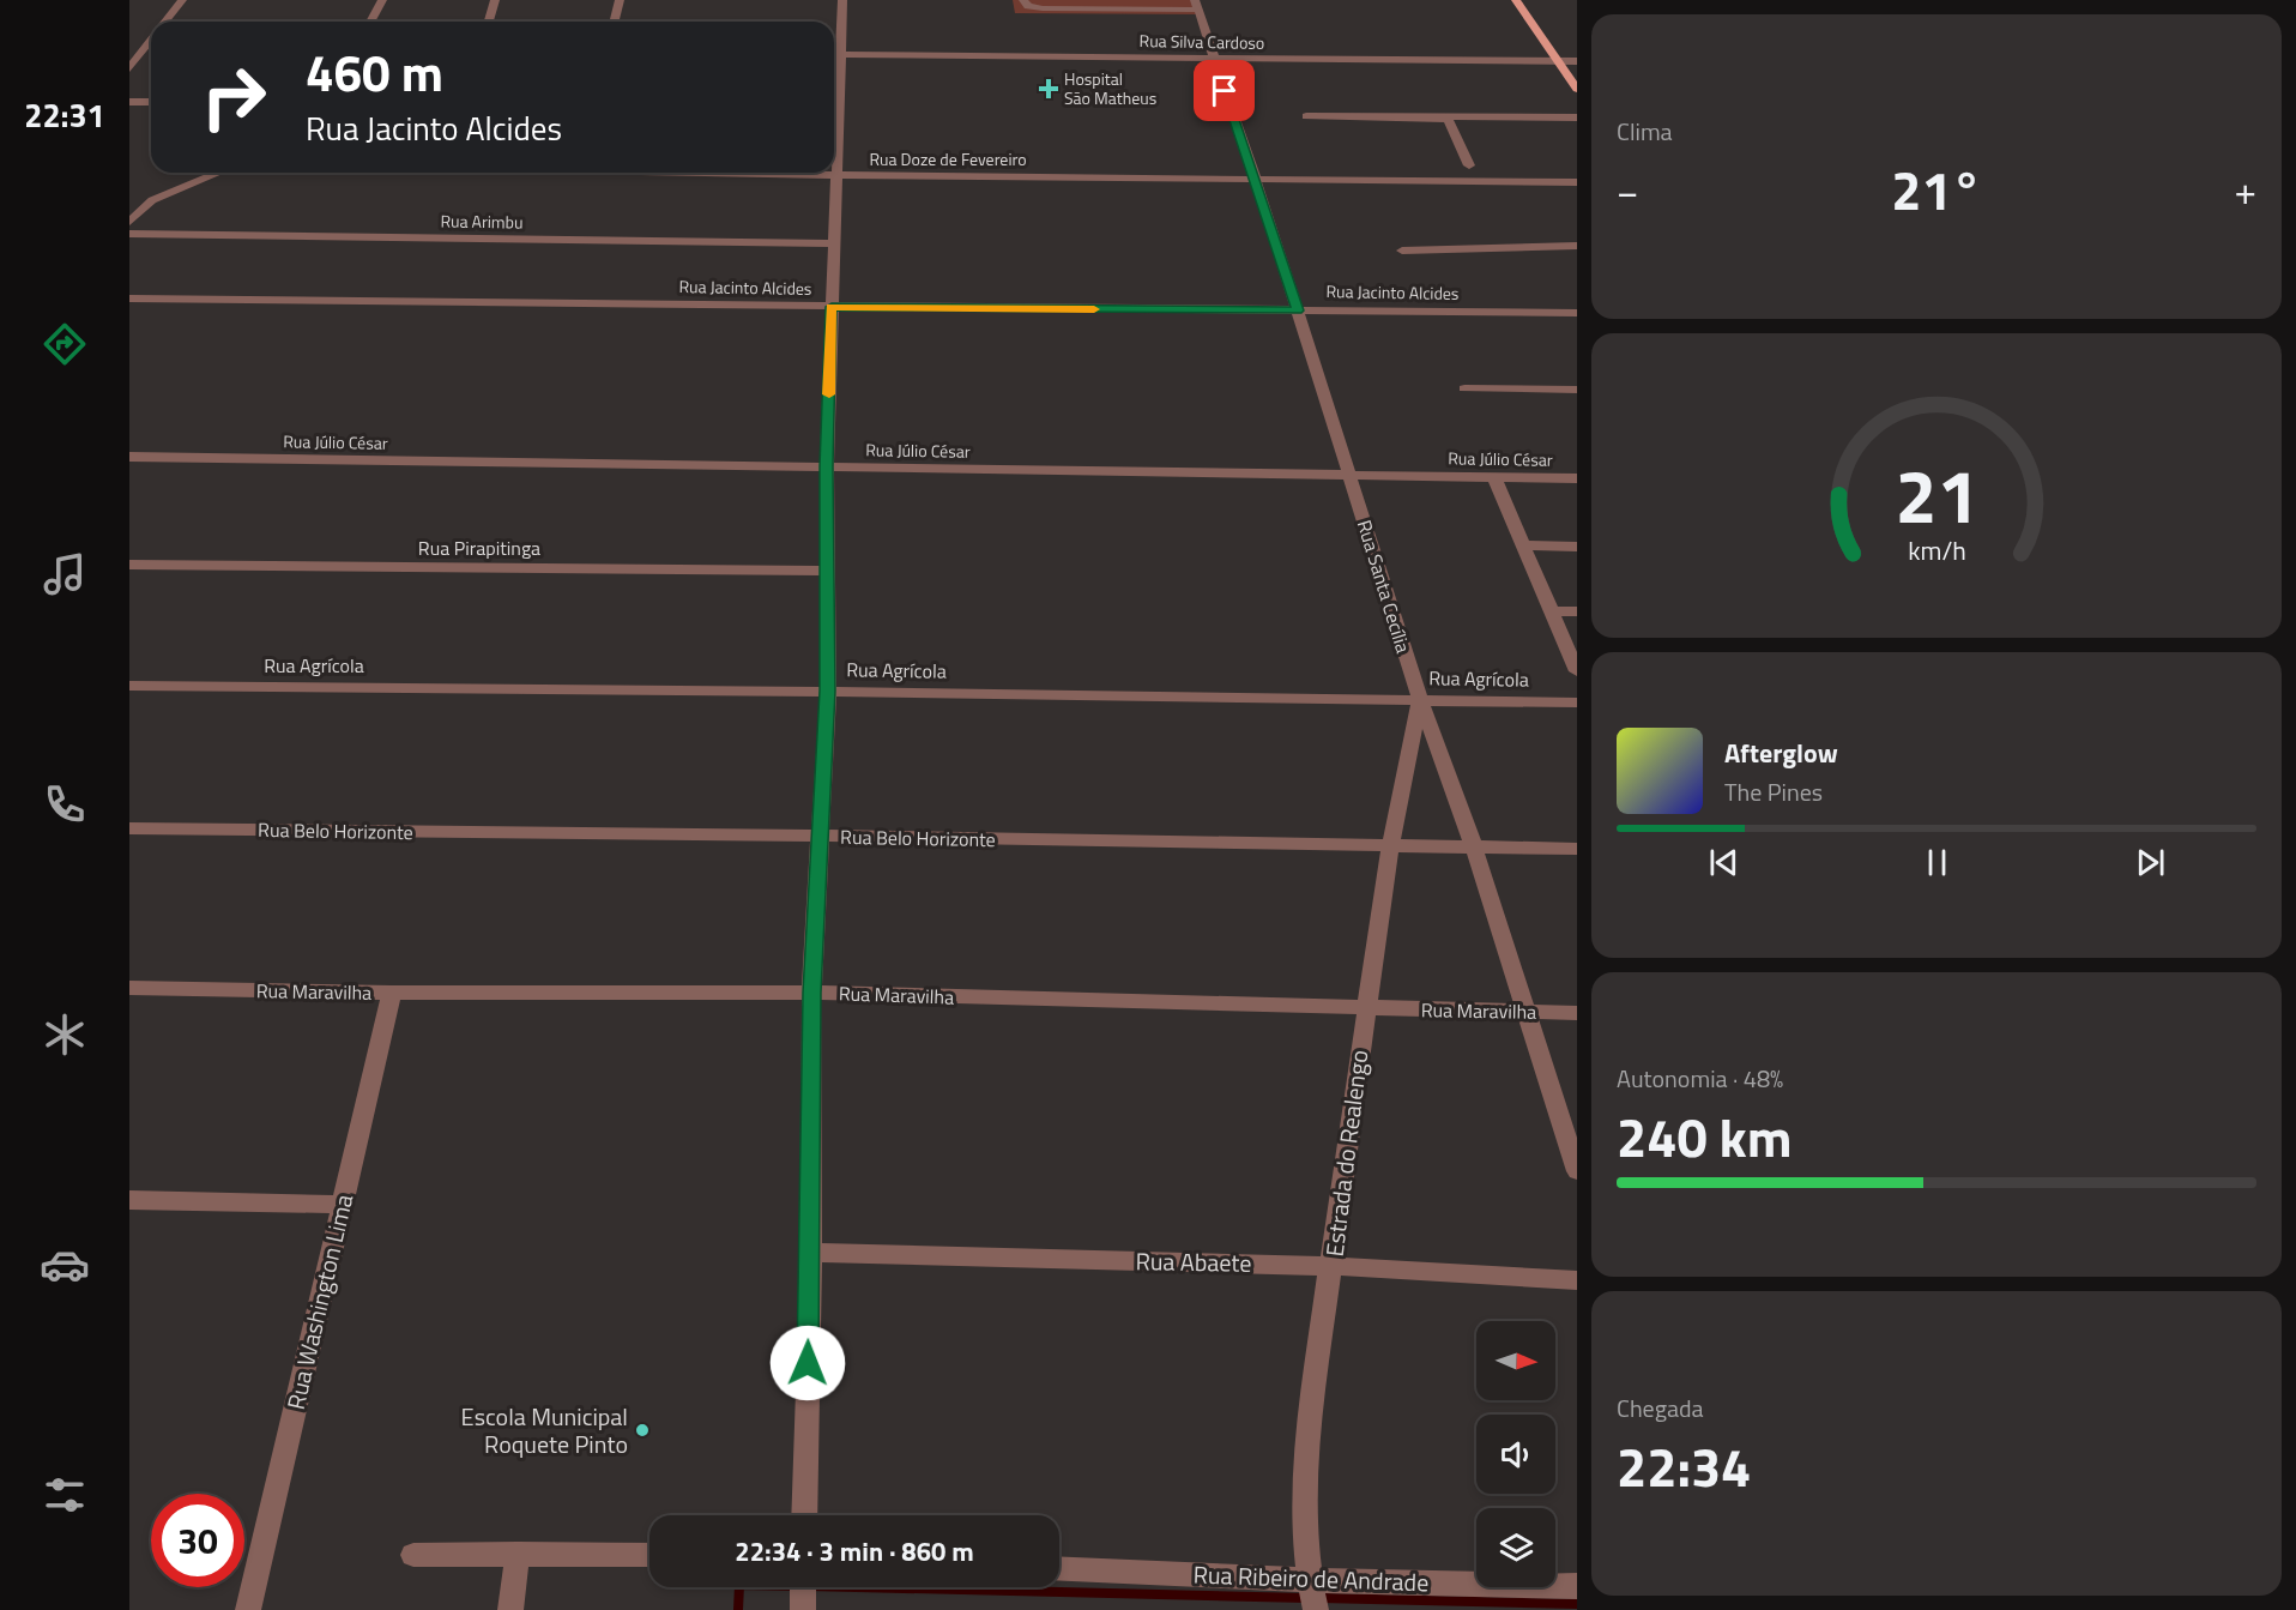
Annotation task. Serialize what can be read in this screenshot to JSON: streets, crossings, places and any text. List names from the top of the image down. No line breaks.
{"streets":{"street":["Rua Silva Cardoso","Rua Doze de Fevereiro","Rua Arimbu","Rua Jacinto Alcides","Rua Júlio César","Rua Pirapitinga","Rua Santa Cecília","Rua Agrícola","Rua Belo Horizonte","Rua Maravilha","Estrada do Realengo","Rua Abaete","Rua Washington Lima","Rua Ribeiro de Andrade"]},"crossings":[["Rua Silva Cardoso","Rua Santa Cecília"],["Rua Doze de Fevereiro","Rua Santa Cecília"],["Rua Jacinto Alcides","Rua Santa Cecília"],["Rua Júlio César","Rua Santa Cecília"],["Rua Santa Cecília","Rua Agrícola"],["Rua Santa Cecília","Rua Belo Horizonte"],["Rua Santa Cecília","Rua Maravilha"],["Rua Santa Cecília","Estrada do Realengo"],["Rua Agrícola","Estrada do Realengo"],["Rua Belo Horizonte","Estrada do Realengo"],["Rua Maravilha","Estrada do Realengo"],["Rua Maravilha","Rua Washington Lima"],["Estrada do Realengo","Rua Abaete"],["Estrada do Realengo","Rua Ribeiro de Andrade"]],"places":{"health":["Hospital São Matheus"],"other":["Escola Municipal Roquete Pinto"]},"north":"right","page":{"tabs":"22:31","tile":["Clima",["Autonomia · 48%","240 km"],["Chegada","22:34"]],"turn":["460 m","Rua Jacinto Alcides"],"heat":["−","21°","+"],"song":["Afterglow","The Pines"],"limit":"30","trip":"22:34 · 3 min · 860 m","gauge":["21","km/h"]}}
